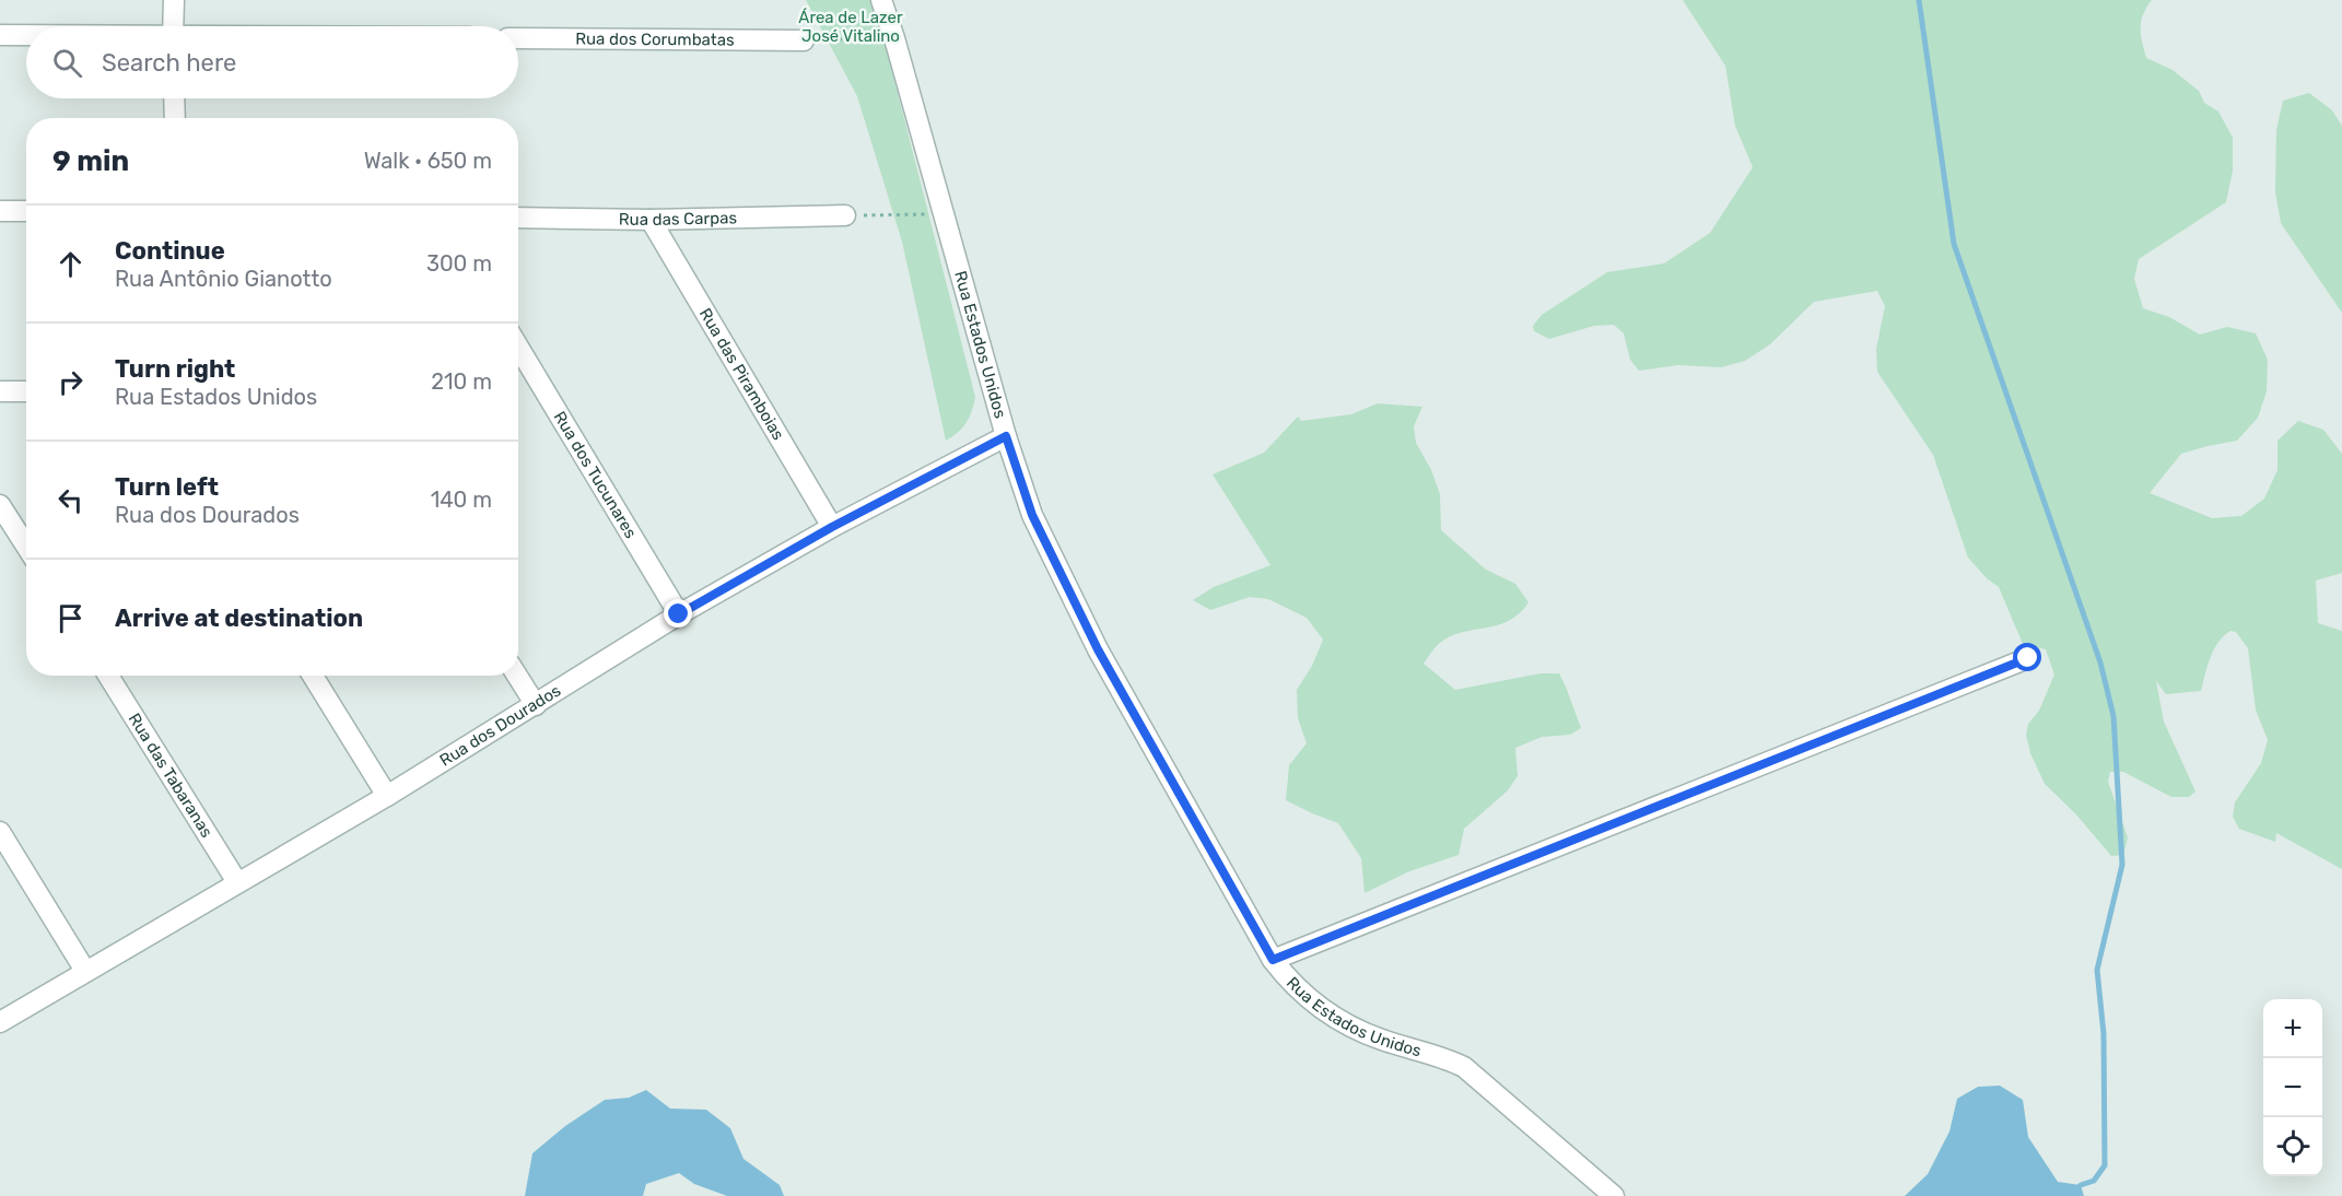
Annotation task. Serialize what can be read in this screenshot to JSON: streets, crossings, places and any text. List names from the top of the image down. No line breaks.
{"streets":{"street":["Rua dos Corumbatas","Rua das Carpas","Rua Estados Unidos","Rua das Piramboias","Rua dos Tucunares","Rua dos Dourados","Rua das Tabaranas"]},"crossings":[["Rua das Carpas","Rua das Piramboias"],["Rua Estados Unidos","Rua dos Dourados"],["Rua das Piramboias","Rua dos Dourados"],["Rua dos Tucunares","Rua dos Dourados"],["Rua dos Dourados","Rua das Tabaranas"]],"parks":["Área de Lazer José Vitalino"],"page":{"search":"Search here","heading":["9 min","Walk · 650 m"],"list":[["Continue","Rua Antônio Gianotto","300 m"],["Turn right","Rua Estados Unidos","210 m"],["Turn left","Rua dos Dourados","140 m"],"Arrive at destination"],"map_buttons":["+","−"]}}
